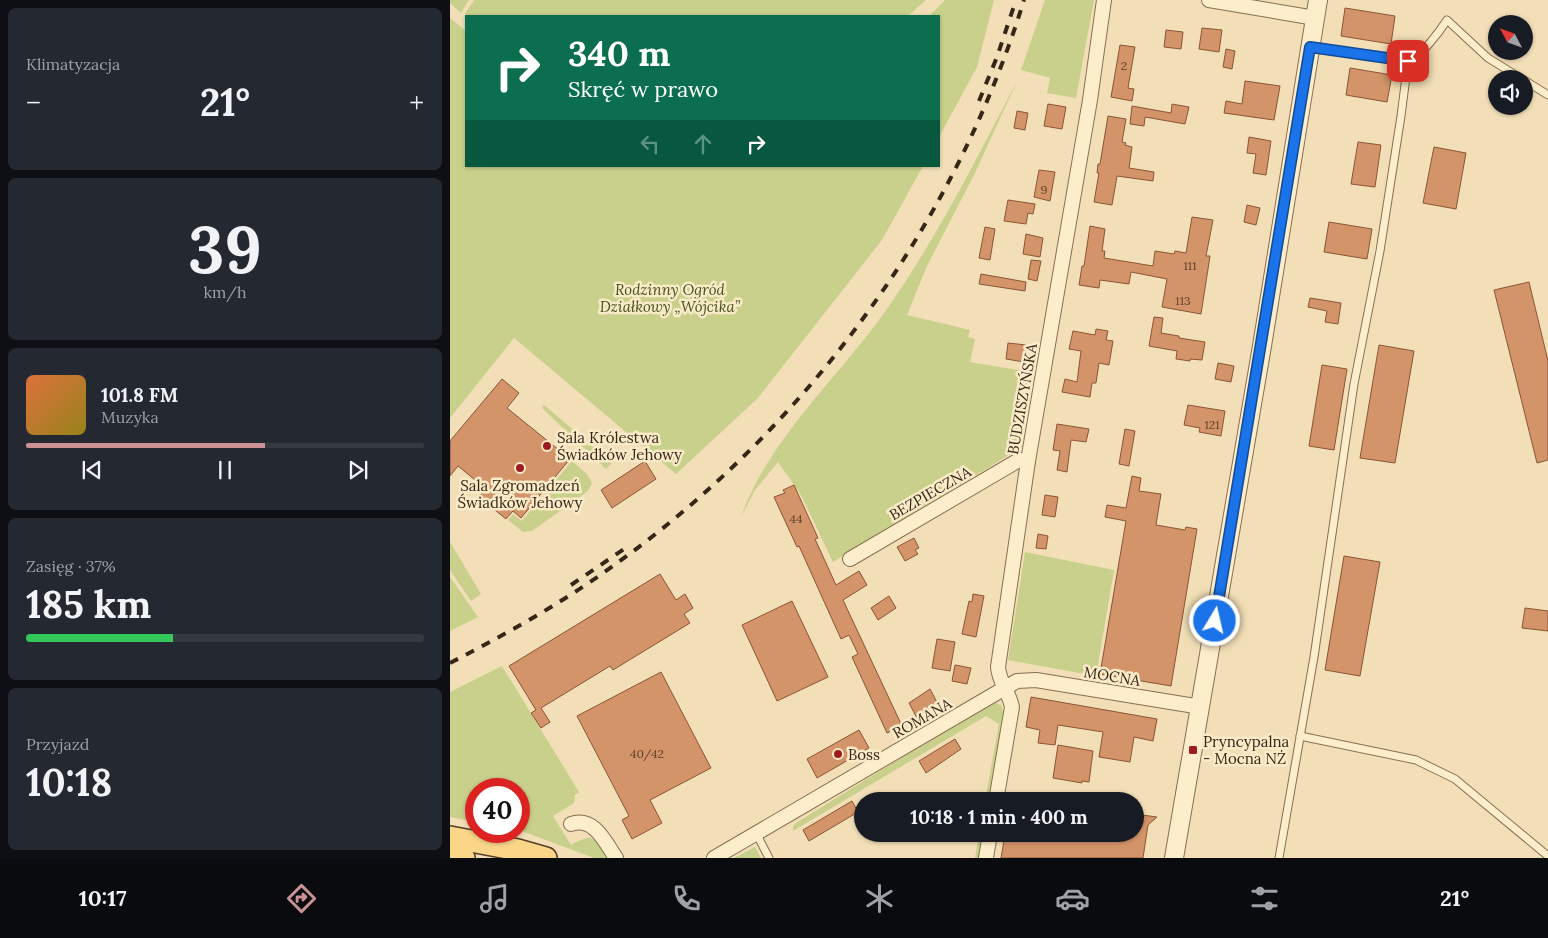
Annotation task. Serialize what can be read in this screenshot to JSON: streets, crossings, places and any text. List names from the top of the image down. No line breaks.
{"streets":{"street":["BUDZISZYŃSKA","BEZPIECZNA","MOCNA","ROMANA"]},"crossings":[["BUDZISZYŃSKA","BEZPIECZNA"],["BUDZISZYŃSKA","MOCNA"],["BUDZISZYŃSKA","ROMANA"],["MOCNA","ROMANA"]],"parks":["Rodzinny Ogród Działkowy „Wójcika”"],"places":{"other":["Sala Królestwa Świadków Jehowy","Sala Zgromadzeń Świadków Jehowy","Boss"],"transit":["Pryncypalna - Mocna NŻ"]},"house_numbers":["2","9","111","113","121","44","40/42"],"north":"top left","page":{"tile":["Klimatyzacja",["39","km/h"],["Zasięg · 37%","185 km"],["Przyjazd","10:18"]],"turn":["340 m","Skręć w prawo"],"heat":["−","21°","+"],"song":["101.8 FM","Muzyka"],"limit":"40","trip":"10:18 · 1 min · 400 m","tabs":["10:17","21°"]}}
